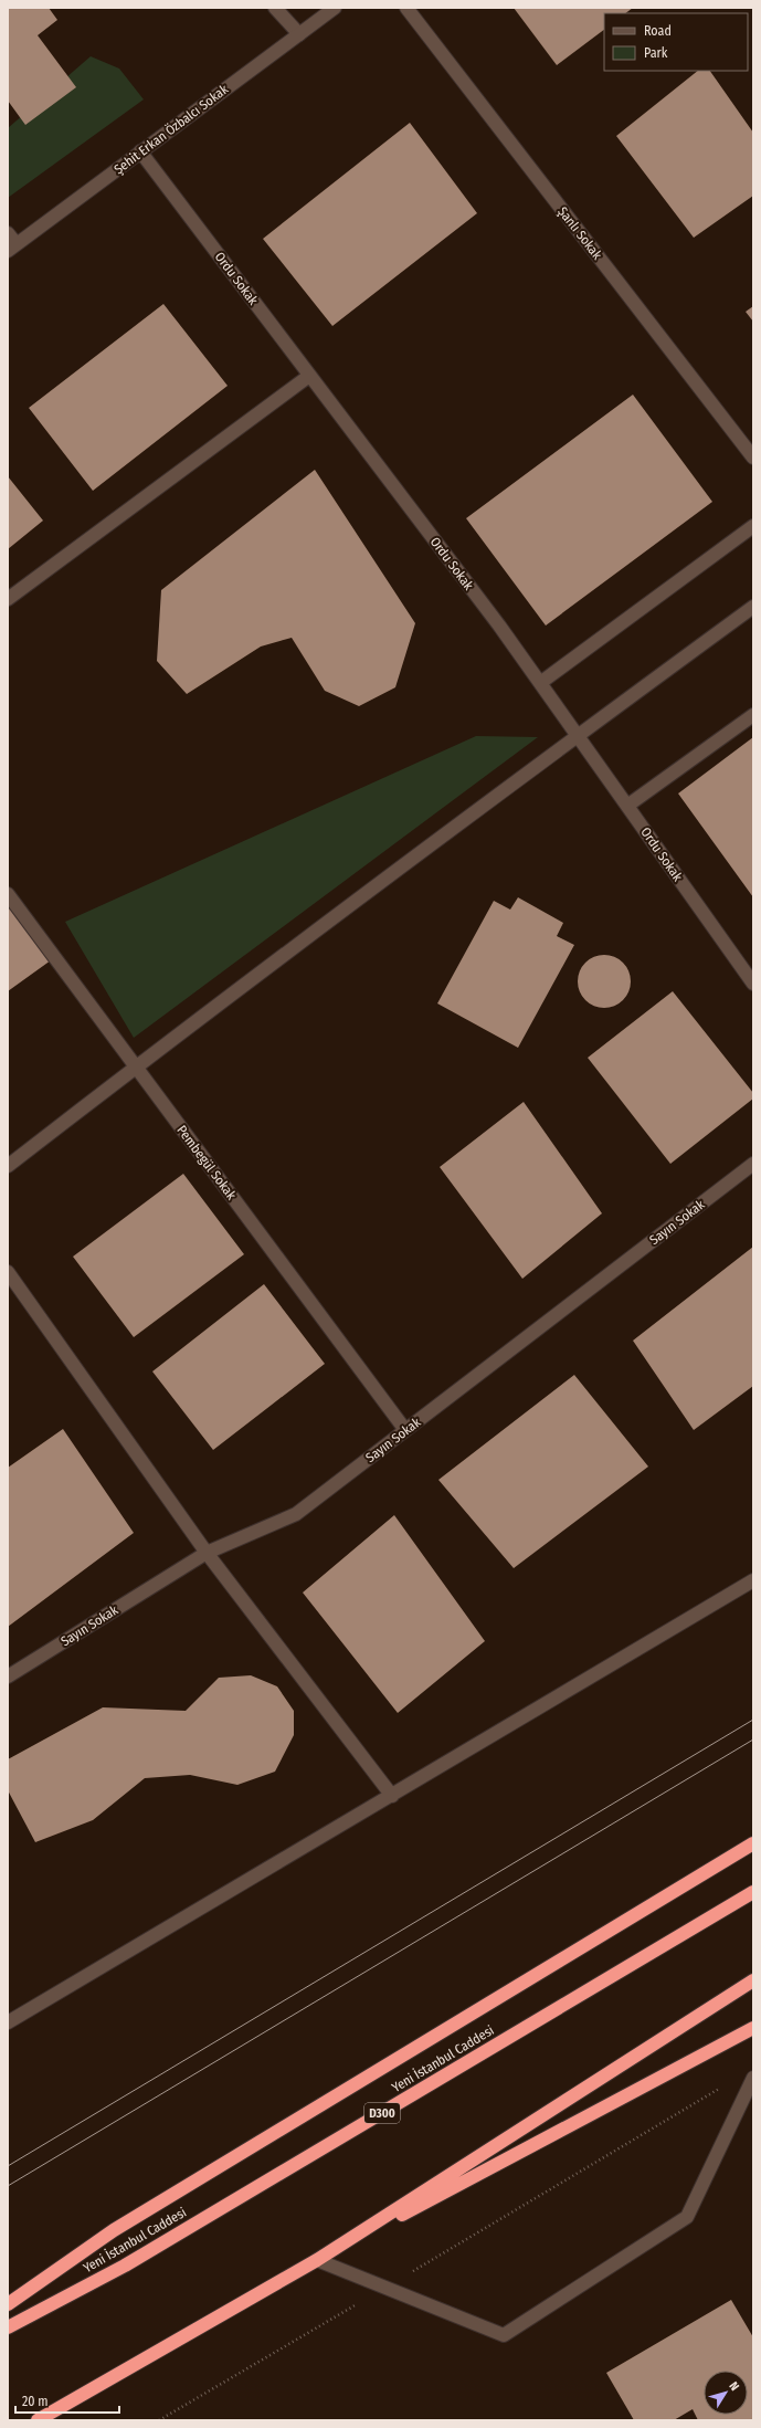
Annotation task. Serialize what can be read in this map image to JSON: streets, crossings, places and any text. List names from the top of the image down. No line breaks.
{"streets":{"highway":["Yeni İstanbul Caddesi","D300"],"street":["Şehit Erkan Özbalcı Sokak","Şanlı Sokak","Ordu Sokak","Pembegül Sokak","Sayın Sokak"]},"crossings":[["Şehit Erkan Özbalcı Sokak","Ordu Sokak"],["Pembegül Sokak","Sayın Sokak"]],"legend":["Road","Park"],"scale_bar":"20 m","north":"top right"}
